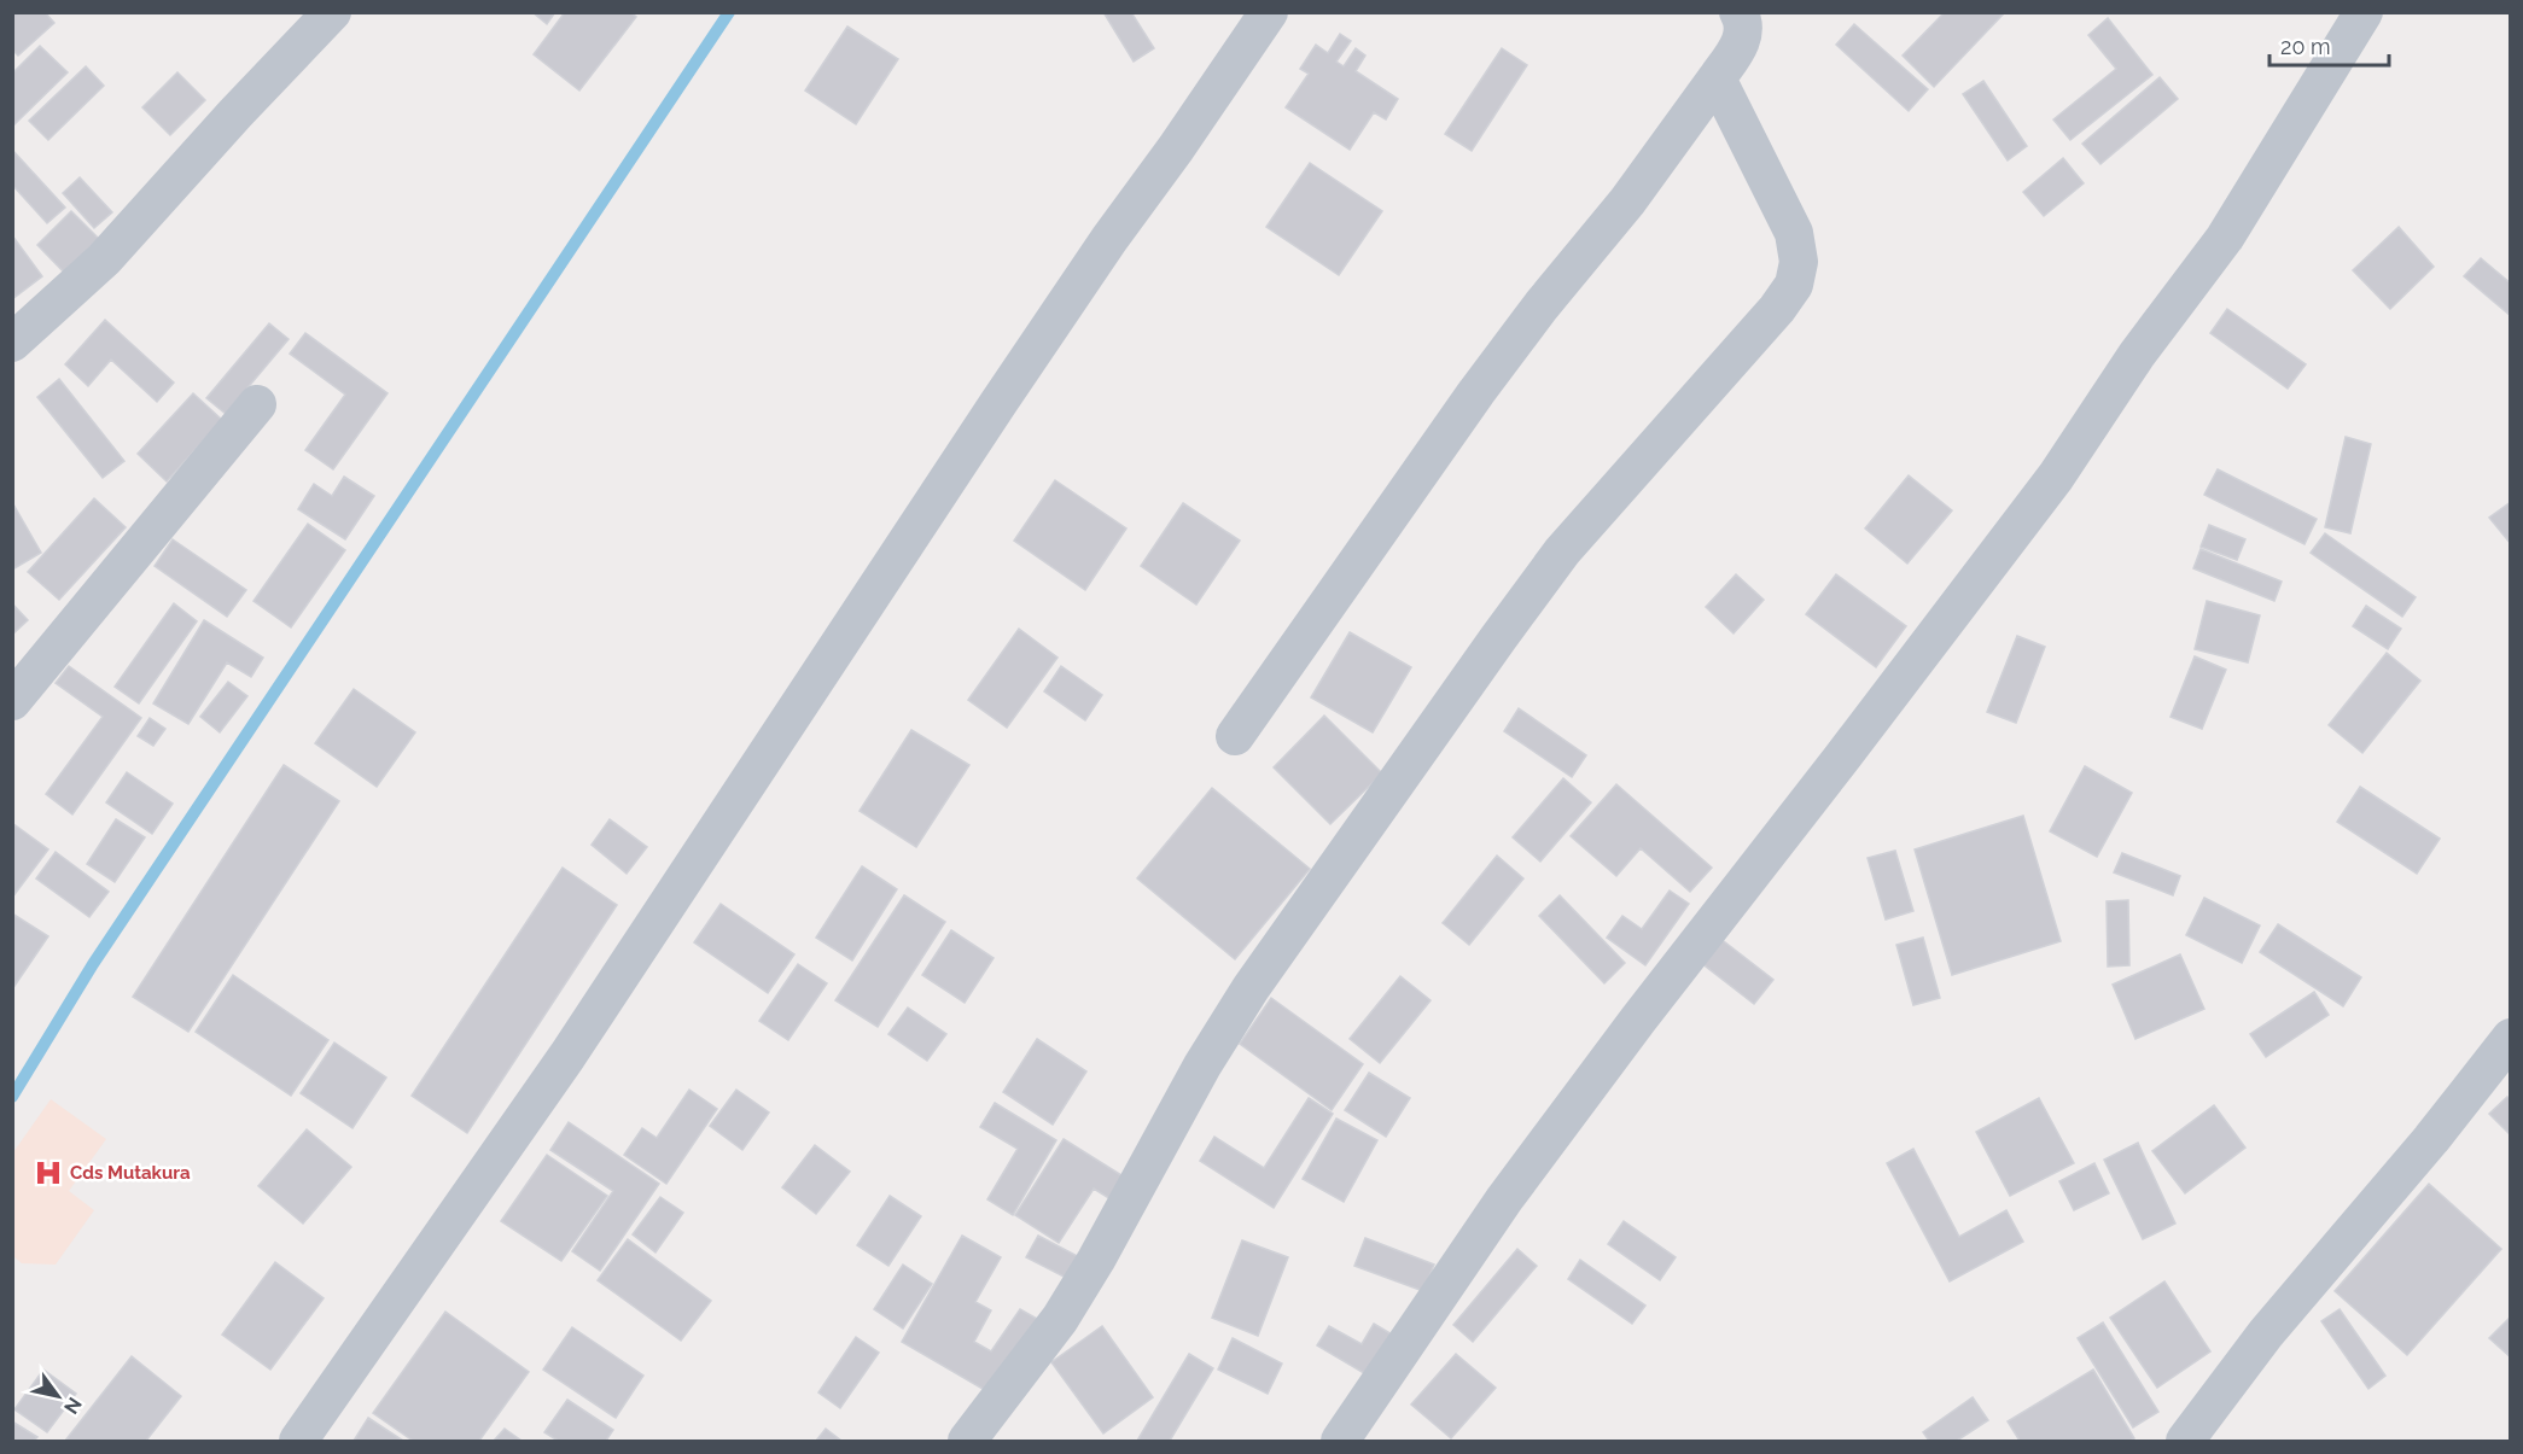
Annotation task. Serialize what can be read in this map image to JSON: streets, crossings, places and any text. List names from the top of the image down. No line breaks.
{"places":{"hospital":["Cds Mutakura"]},"scale_bar":"20 m","north":"bottom right"}
